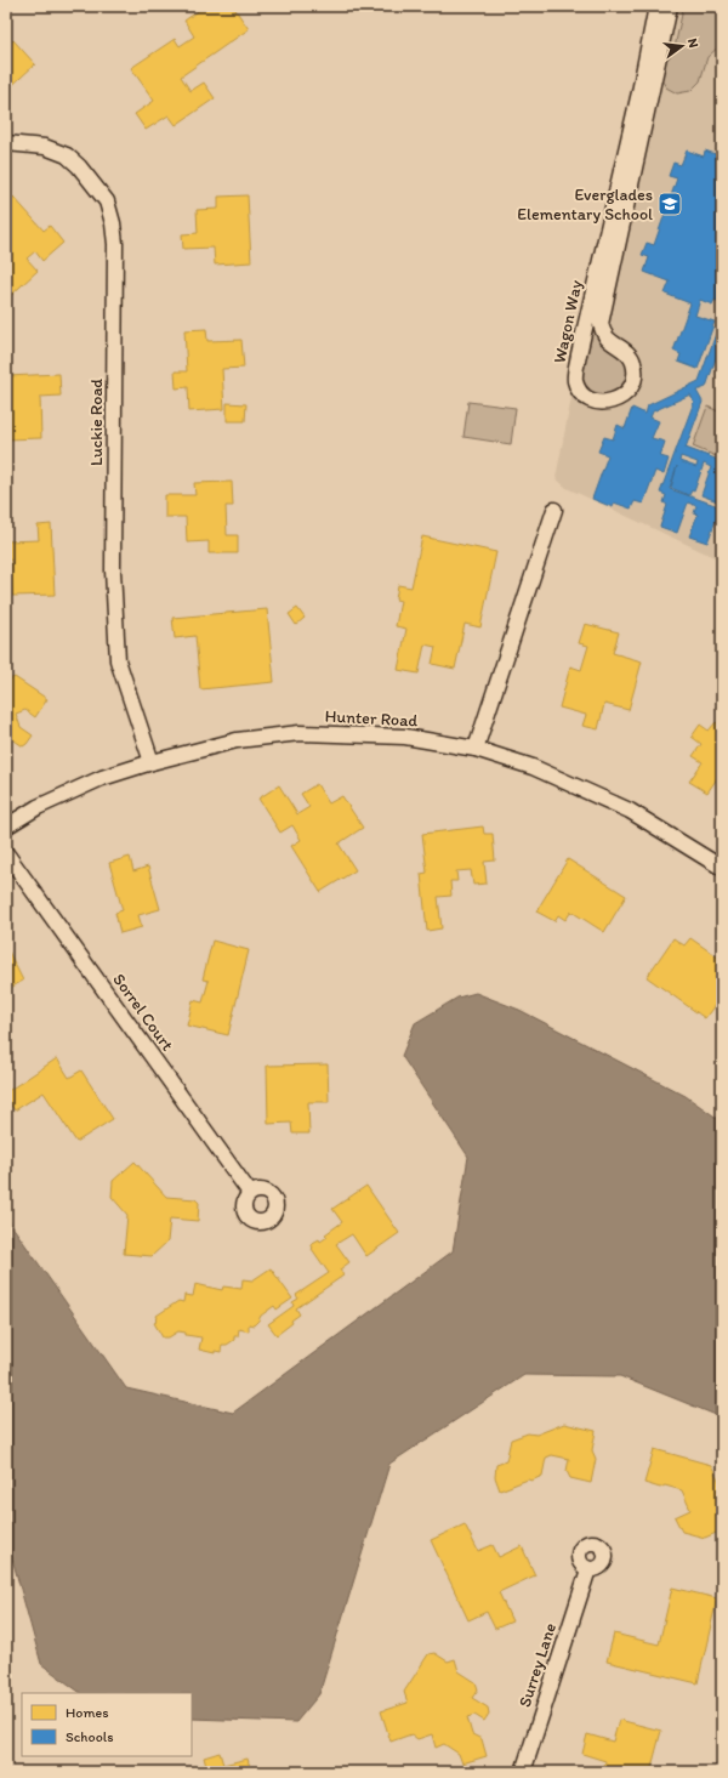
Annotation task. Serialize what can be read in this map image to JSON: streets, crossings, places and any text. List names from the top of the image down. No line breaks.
{"streets":{"street":["Wagon Way","Luckie Road","Hunter Road","Sorrel Court","Surrey Lane"]},"crossings":[["Luckie Road","Hunter Road"]],"places":{"school or university":["Everglades Elementary School"]},"legend":["Homes","Schools"],"north":"right"}
